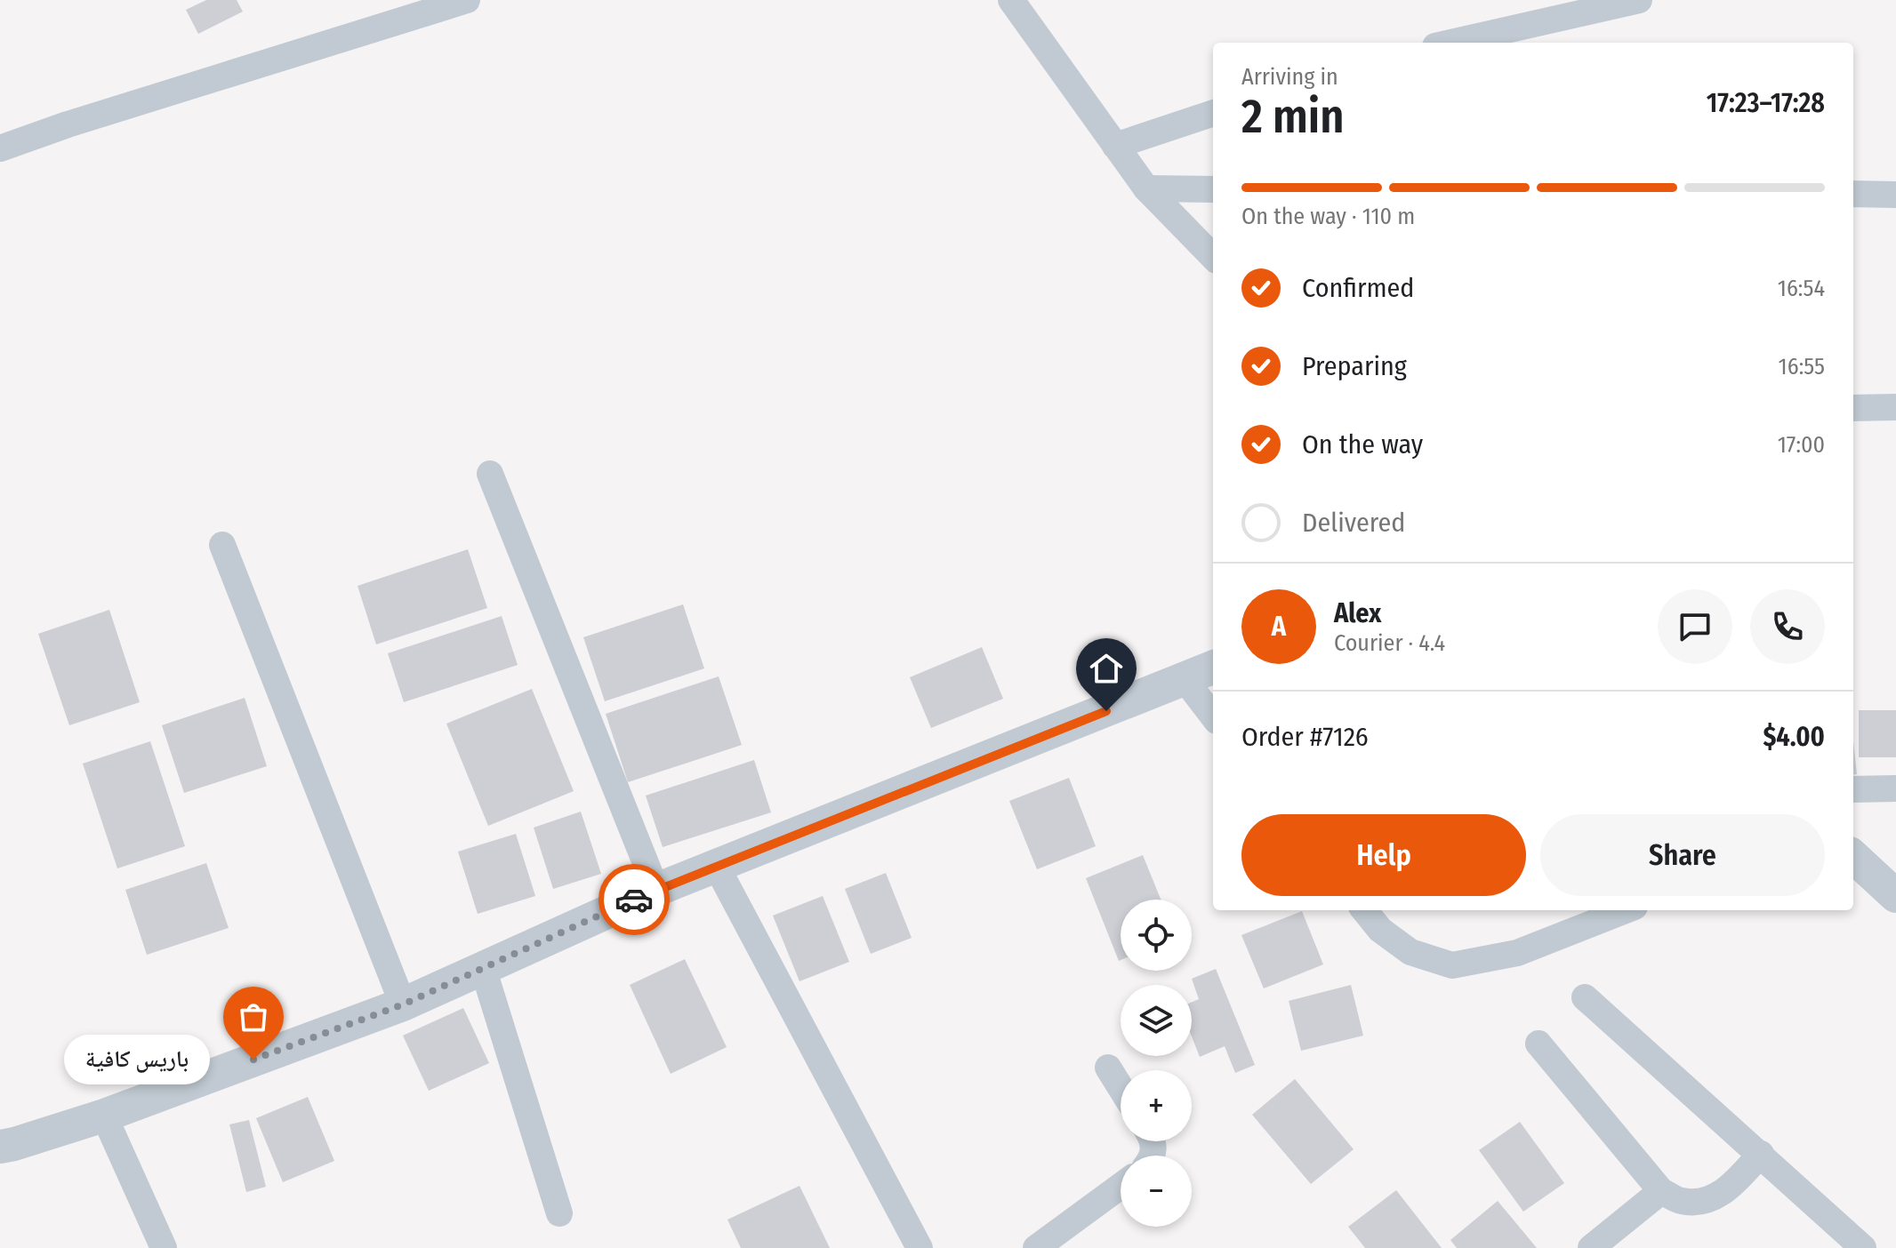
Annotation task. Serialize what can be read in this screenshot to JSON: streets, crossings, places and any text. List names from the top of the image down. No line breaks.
{"places":["باريس كافية"],"page":{"heading":["2 min","Arriving in","17:23–17:28"],"panel":["Alex","Courier · 4.4","Order #7126","$4.00"],"bar":"On the way · 110 m","list":[["Confirmed","16:54"],["Preparing","16:55"],["On the way","17:00"],"Delivered"],"round":"A","buttons":["Help","Share"],"map_buttons":["+","−"],"bubble":"باريس كافية"}}
